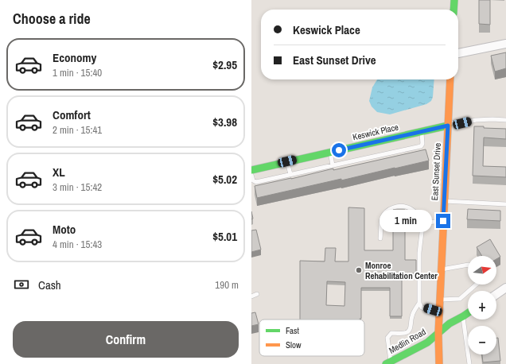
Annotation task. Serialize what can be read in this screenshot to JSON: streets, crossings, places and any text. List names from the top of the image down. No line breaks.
{"streets":{"street":["Keswick Place","East Sunset Drive","Medlin Road"]},"crossings":[["Keswick Place","East Sunset Drive"],["East Sunset Drive","Medlin Road"]],"places":["Monroe Rehabilitation Center"],"legend":["Fast","Slow"],"north":"right","page":{"heading":"Choose a ride","banner":["Keswick Place","East Sunset Drive"],"list":[{"name":"Economy","note":"1 min · 15:40","value":"$2.95"},{"name":"Comfort","note":"2 min · 15:41","value":"$3.98"},{"name":"XL","note":"3 min · 15:42","value":"$5.02"},{"name":"Moto","note":"4 min · 15:43","value":"$5.01"}],"bubble":"1 min","map_buttons":["+","−"],"pay":["Cash","190 m"],"buttons":"Confirm"}}
